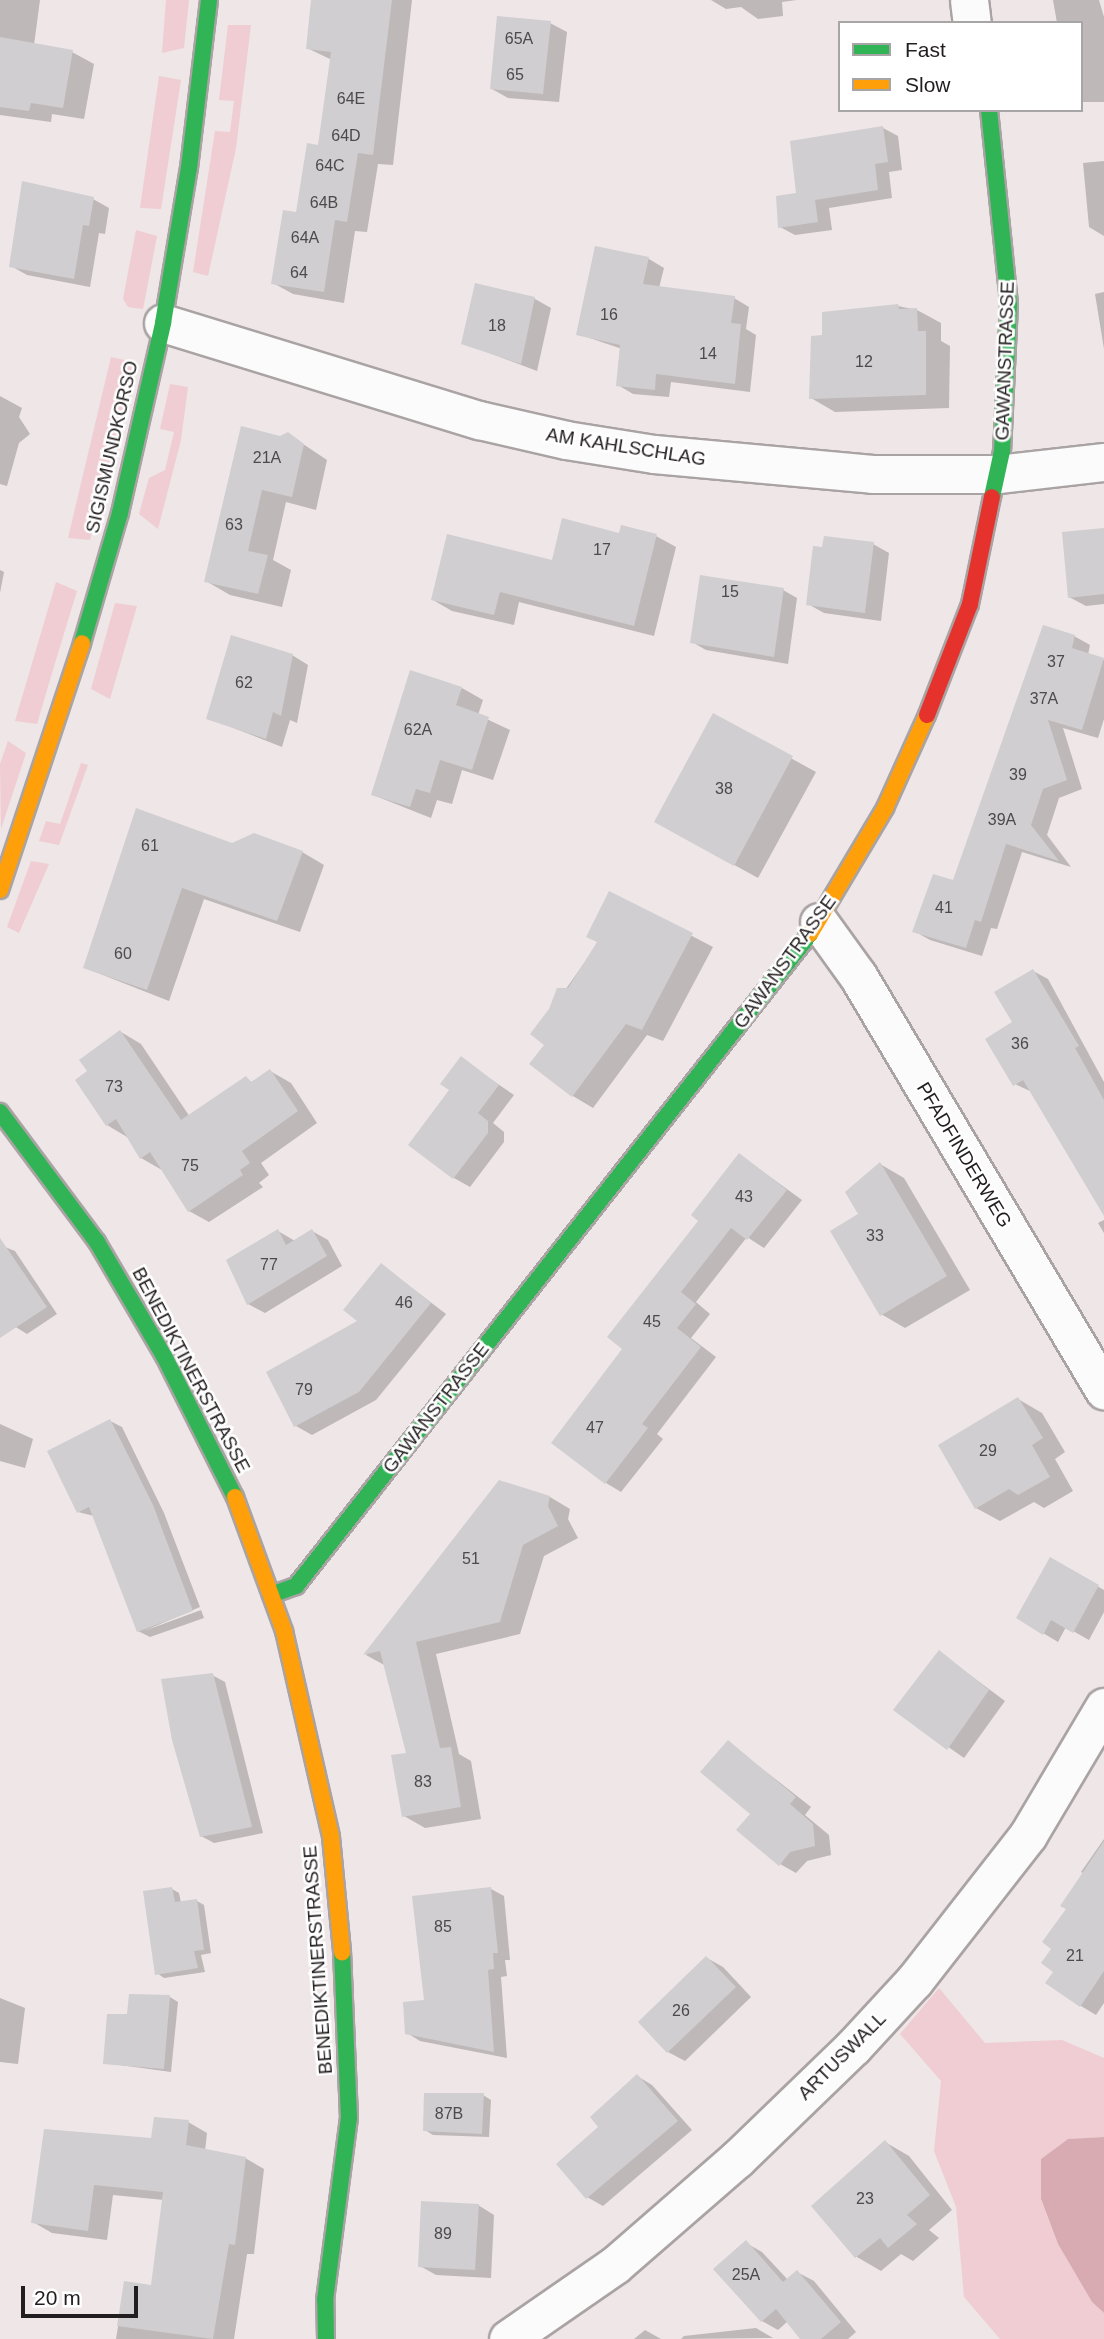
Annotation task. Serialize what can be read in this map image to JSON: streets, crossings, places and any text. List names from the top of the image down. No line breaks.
{"streets":{"street":["GAWANSTRASSE","SIGISMUNDKORSO","AM KAHLSCHLAG","PFADFINDERWEG","BENEDIKTINERSTRASSE","ARTUSWALL"]},"crossings":[["GAWANSTRASSE","AM KAHLSCHLAG"],["GAWANSTRASSE","PFADFINDERWEG"],["GAWANSTRASSE","BENEDIKTINERSTRASSE"],["SIGISMUNDKORSO","AM KAHLSCHLAG"]],"house_numbers":["65A","65","64E","64D","64C","64B","64A","64","16","18","14","12","21A","63","17","15","37","62","37A","62A","39","38","39A","61","41","60","36","73","75","43","33","77","46","45","79","47","29","51","83","85","21","26","87B","23","89","25A"],"legend":["Fast","Slow"],"scale_bar":"20 m"}
